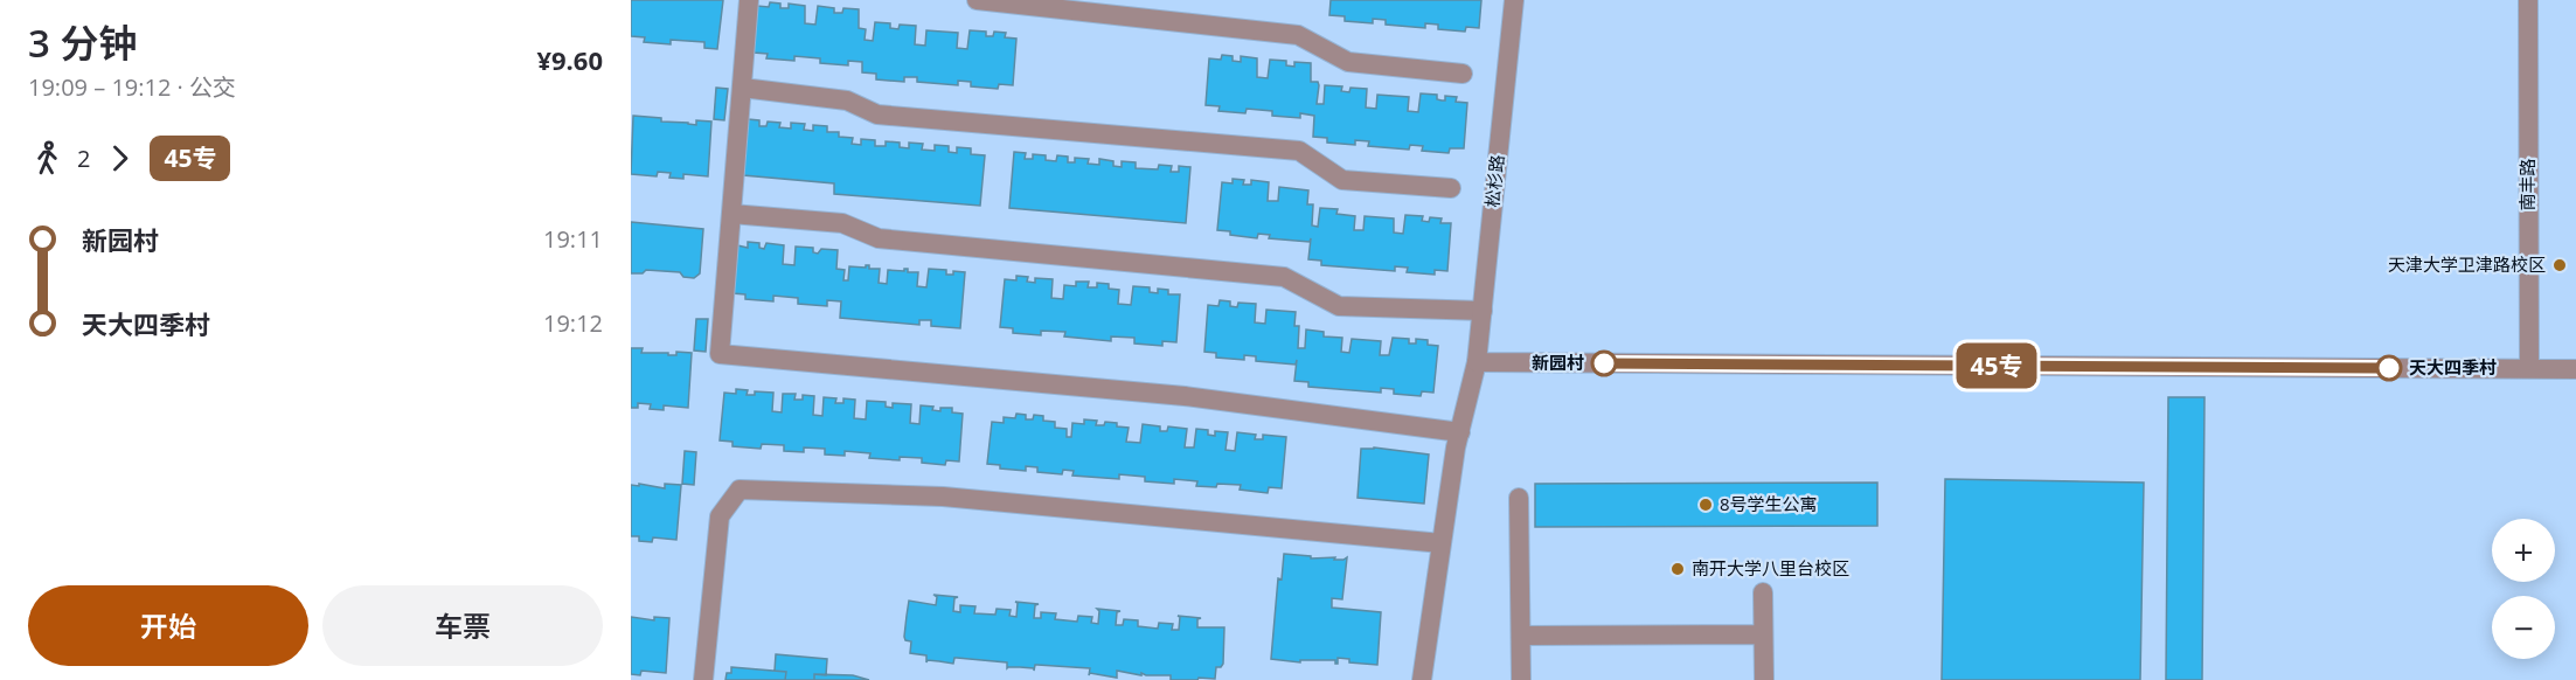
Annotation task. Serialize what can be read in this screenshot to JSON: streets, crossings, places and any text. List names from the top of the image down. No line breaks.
{"streets":{"street":["松杉路","南丰路"]},"places":["天津大学卫津路校区","新园村","天大四季村","8号学生公寓","南开大学八里台校区"],"lines":["bus line 45专"],"page":{"heading":["3 分钟","19:09 – 19:12 · 公交","¥9.60"],"on_map":"45专","legs":["2","45专"],"list":[{"name":"新园村","value":"19:11"},{"name":"天大四季村","value":"19:12"}],"map_buttons":["+","−"],"buttons":["开始","车票"]}}
